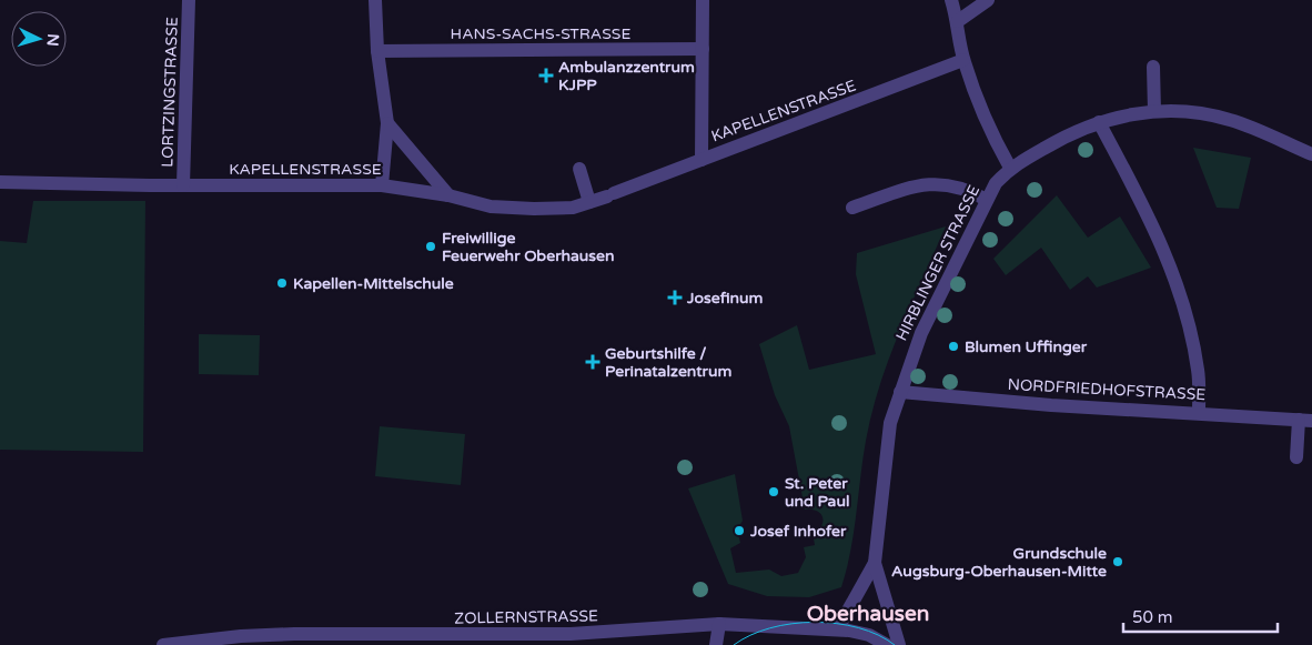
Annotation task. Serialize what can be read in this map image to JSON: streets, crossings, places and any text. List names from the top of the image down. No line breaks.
{"streets":{"street":["HANS-SACHS-STRASSE","LORTZINGSTRASSE","KAPELLENSTRASSE","HIRBLINGER STRASSE","NORDFRIEDHOFSTRASSE","ZOLLERNSTRASSE"]},"crossings":[["LORTZINGSTRASSE","KAPELLENSTRASSE"],["HIRBLINGER STRASSE","NORDFRIEDHOFSTRASSE"],["HIRBLINGER STRASSE","ZOLLERNSTRASSE"]],"districts":["Oberhausen"],"places":{"health":["Ambulanzzentrum KJPP","Josefinum","Geburtshilfe / Perinatalzentrum"],"other":["Freiwillige Feuerwehr Oberhausen","Kapellen-Mittelschule","Blumen Uffinger","St. Peter und Paul","Josef Inhofer","Grundschule Augsburg-Oberhausen-Mitte"]},"scale_bar":"50 m","north":"right"}
